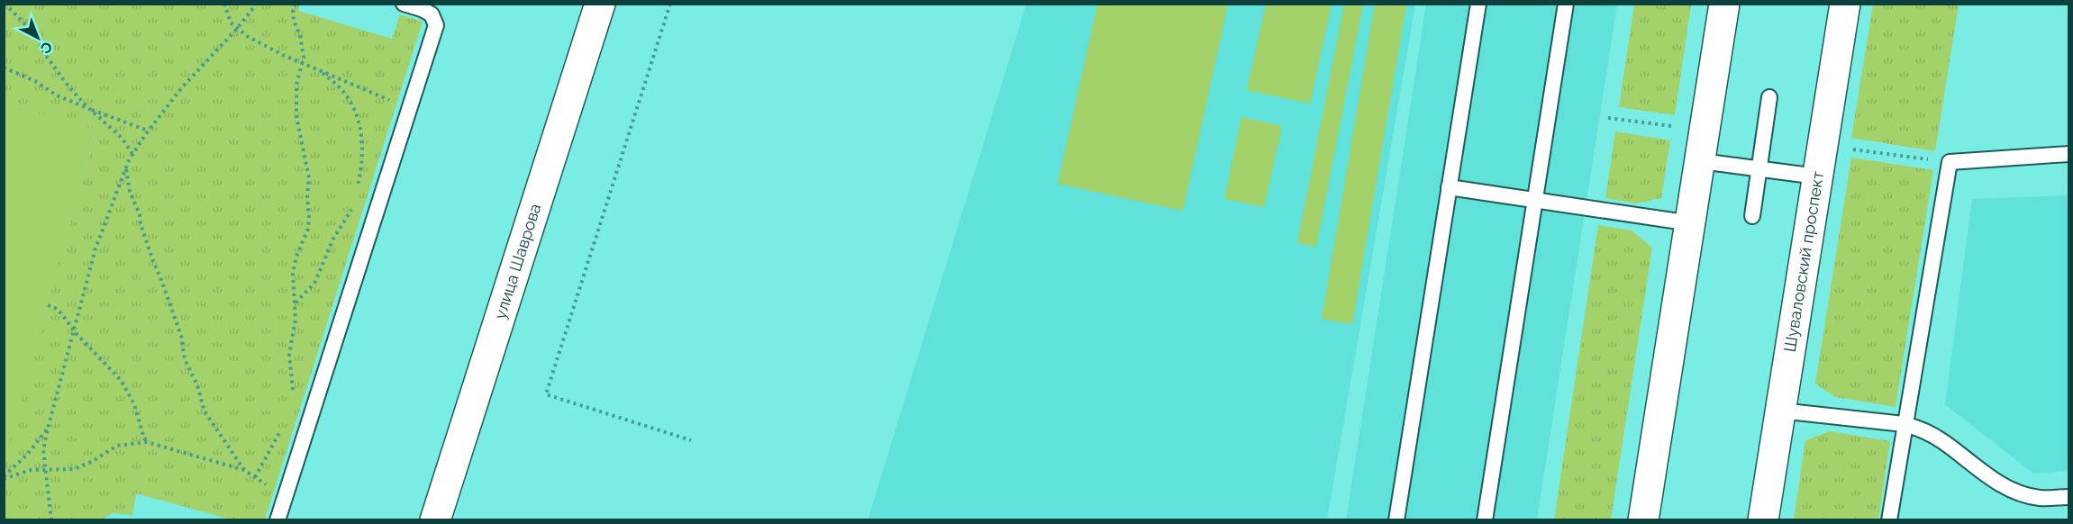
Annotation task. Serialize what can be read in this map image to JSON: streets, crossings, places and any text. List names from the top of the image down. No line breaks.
{"streets":{"main road":["улица Шаврова","Шуваловский проспект"]},"north":"bottom right"}
